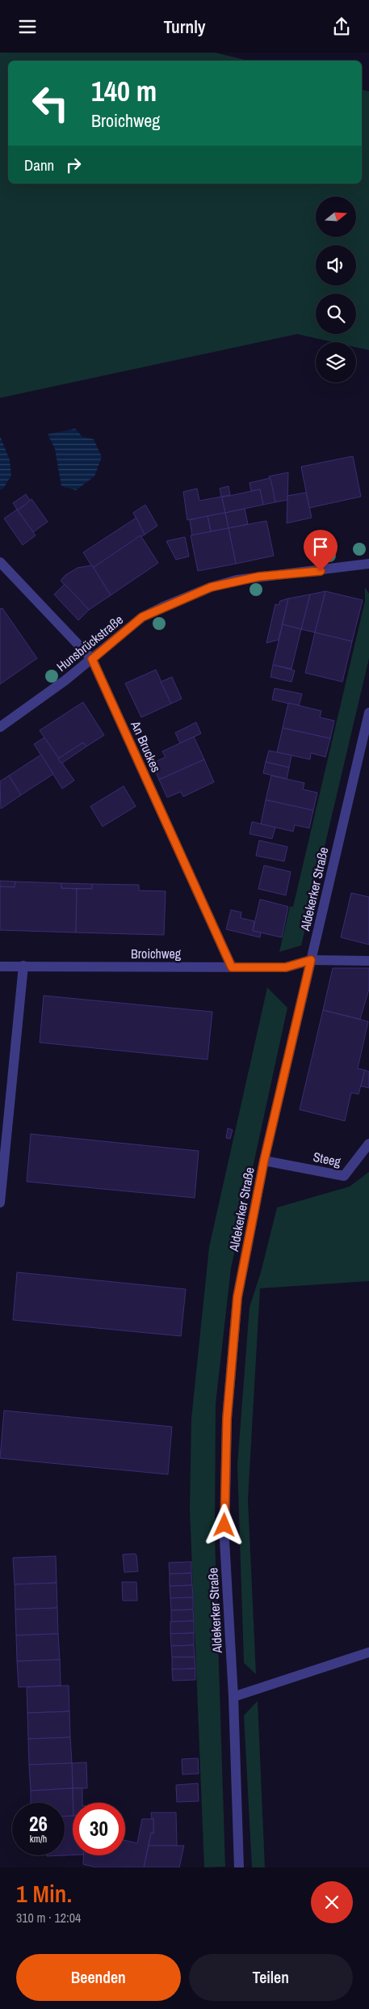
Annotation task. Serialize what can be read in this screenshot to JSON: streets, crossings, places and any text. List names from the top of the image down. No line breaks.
{"streets":{"street":["Hunsbrückstraße","An Bruckes","Aldekerker Straße","Broichweg","Steeg"]},"crossings":[["Hunsbrückstraße","An Bruckes"],["An Bruckes","Broichweg"],["Aldekerker Straße","Broichweg"],["Aldekerker Straße","Steeg"]],"north":"right","page":{"header":"Turnly","turn":["140 m","Broichweg"],"then":"Dann","speed":"26 km/h","limit":"30","heading":["1 Min.","310 m · 12:04"],"buttons":["Beenden","Teilen"]}}
